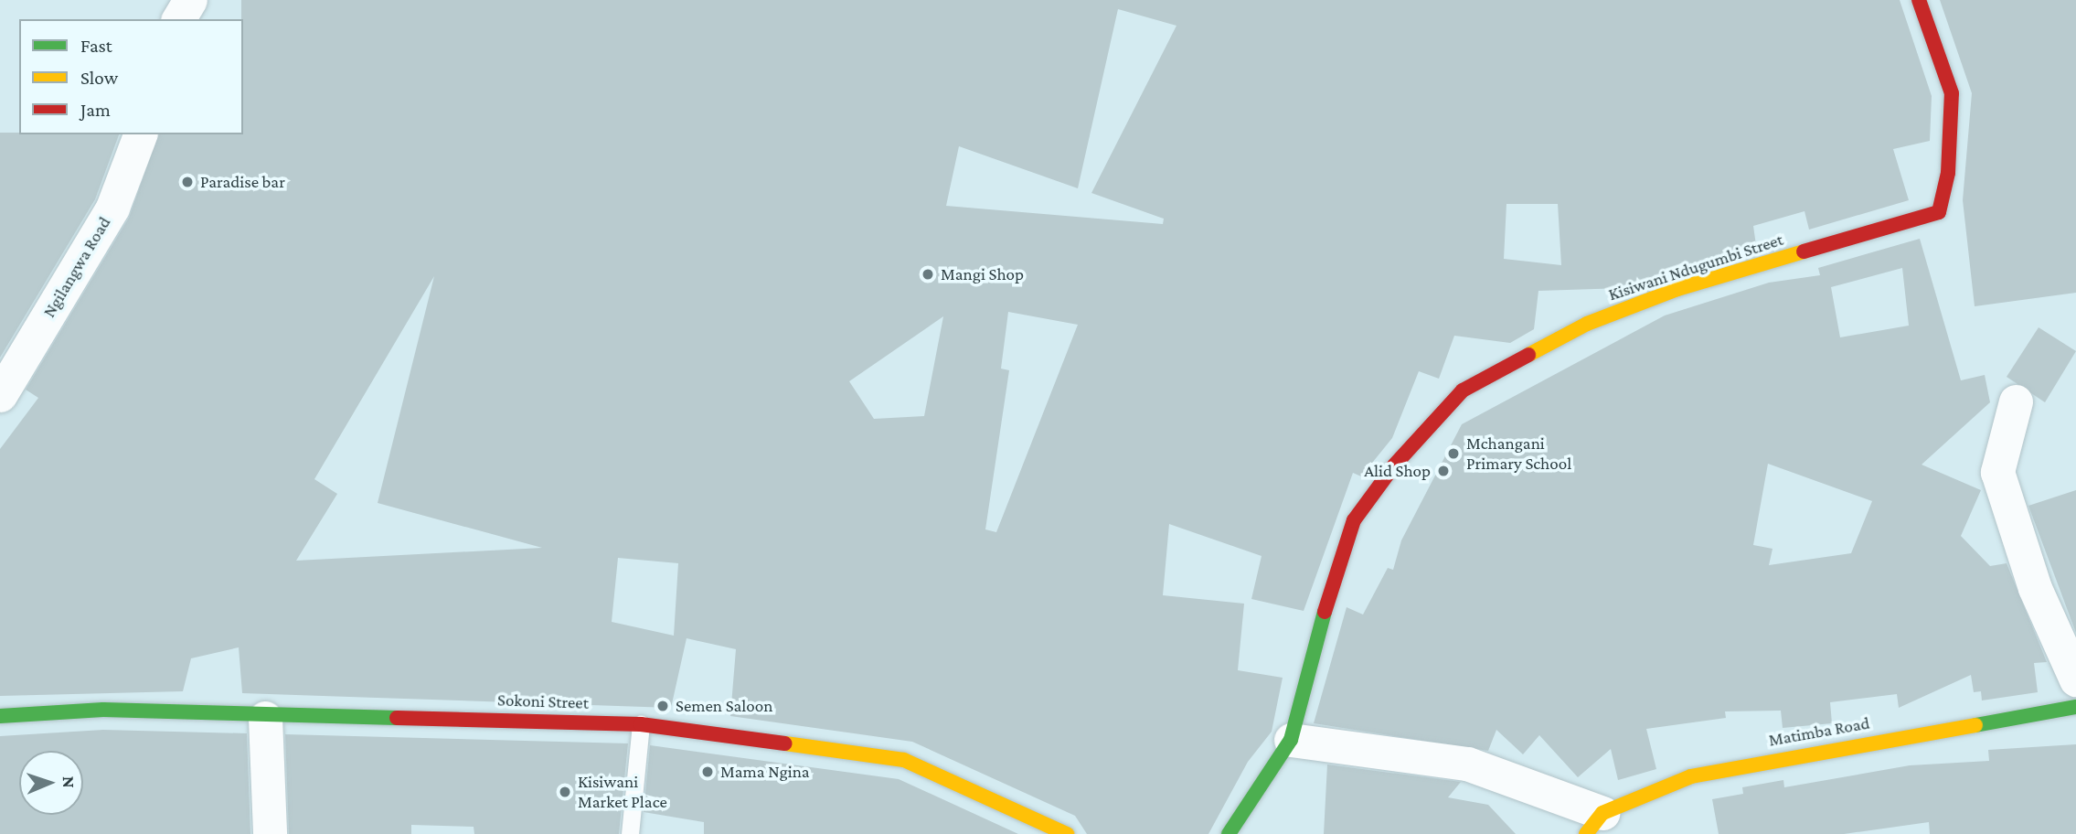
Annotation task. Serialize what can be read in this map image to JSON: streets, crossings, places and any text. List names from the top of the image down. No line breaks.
{"streets":{"street":["Ngilangwa Road","Kisiwani Ndugumbi Street","Sokoni Street","Matimba Road"]},"places":["Paradise bar","Mangi Shop","Mchangani Primary School","Alid Shop","Semen Saloon","Mama Ngina","Kisiwani Market Place"],"legend":["Fast","Slow","Jam"],"north":"right"}
